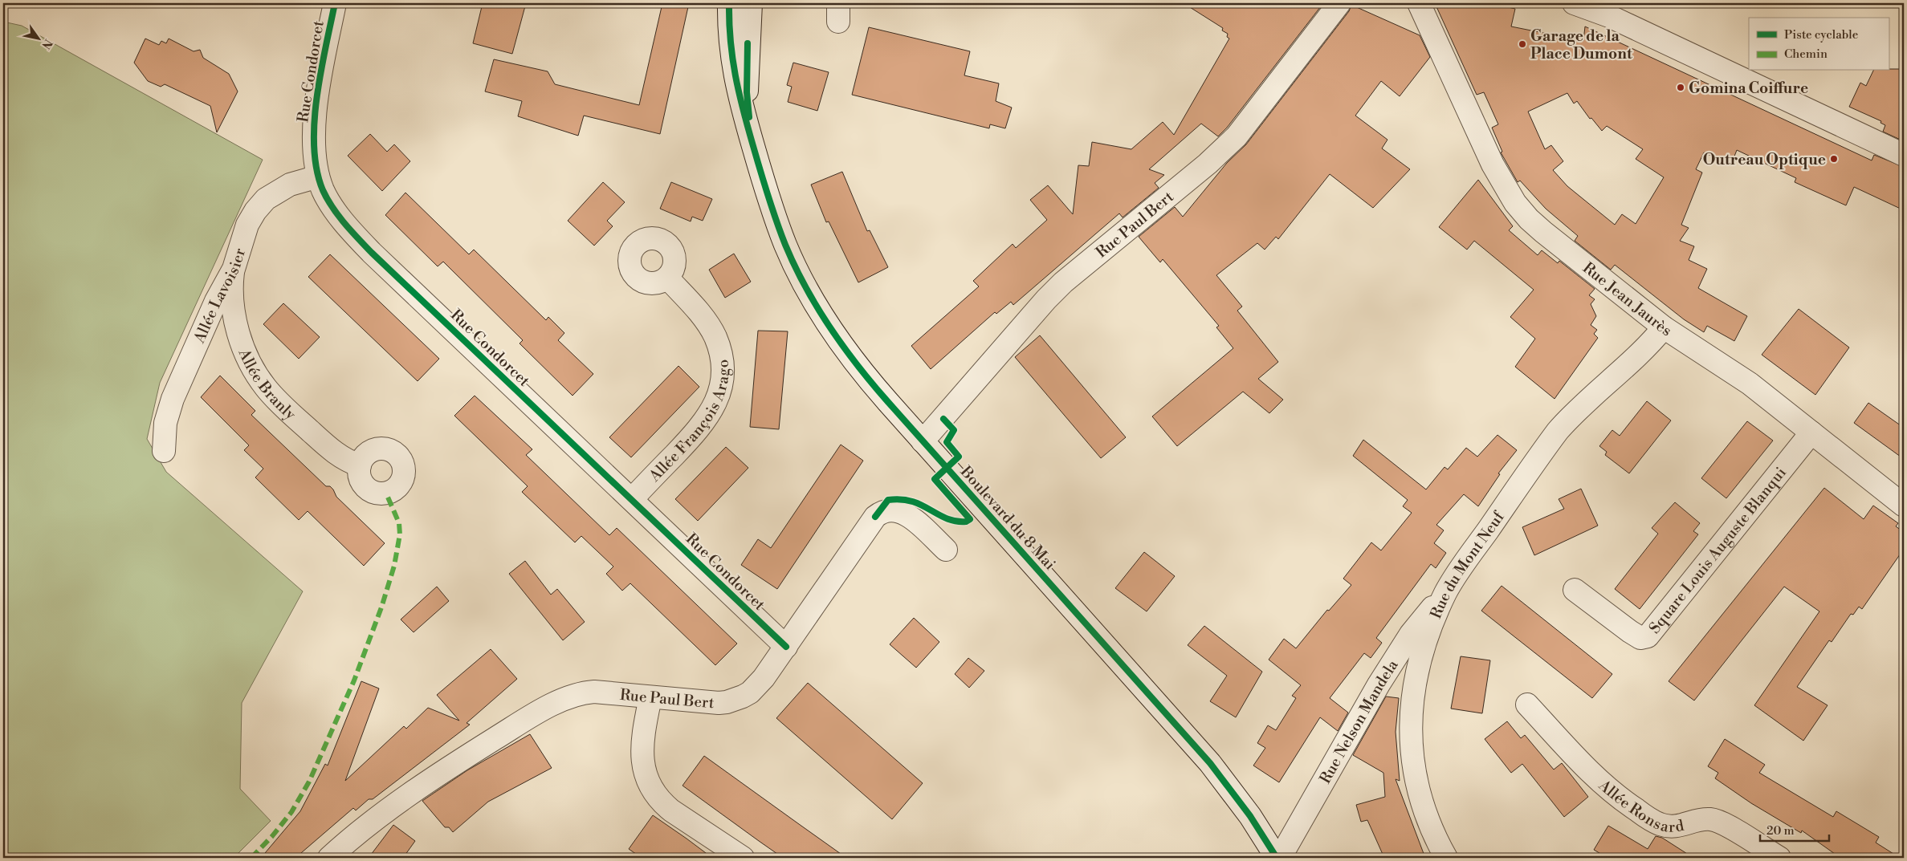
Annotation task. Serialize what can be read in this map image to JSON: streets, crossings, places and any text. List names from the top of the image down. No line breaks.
{"streets":{"street":["Rue Condorcet","Rue Paul Bert","Allée Lavoisier","Rue Jean Jaurès","Allée Branly","Allée François Arago","Boulevard du 8 Mai","Square Louis Auguste Blanqui","Rue du Mont Neuf","Rue Nelson Mandela","Allée Ronsard"]},"crossings":[["Rue Condorcet","Rue Paul Bert"],["Rue Condorcet","Allée Lavoisier"],["Rue Condorcet","Allée François Arago"],["Rue Paul Bert","Boulevard du 8 Mai"],["Allée Lavoisier","Allée Branly"],["Rue Jean Jaurès","Square Louis Auguste Blanqui"],["Rue Jean Jaurès","Rue du Mont Neuf"],["Rue du Mont Neuf","Rue Nelson Mandela"]],"places":["Garage de la Place Dumont","Gomina Coiffure","Outreau Optique"],"legend":["Piste cyclable","Chemin"],"scale_bar":"20 m","north":"bottom right"}
